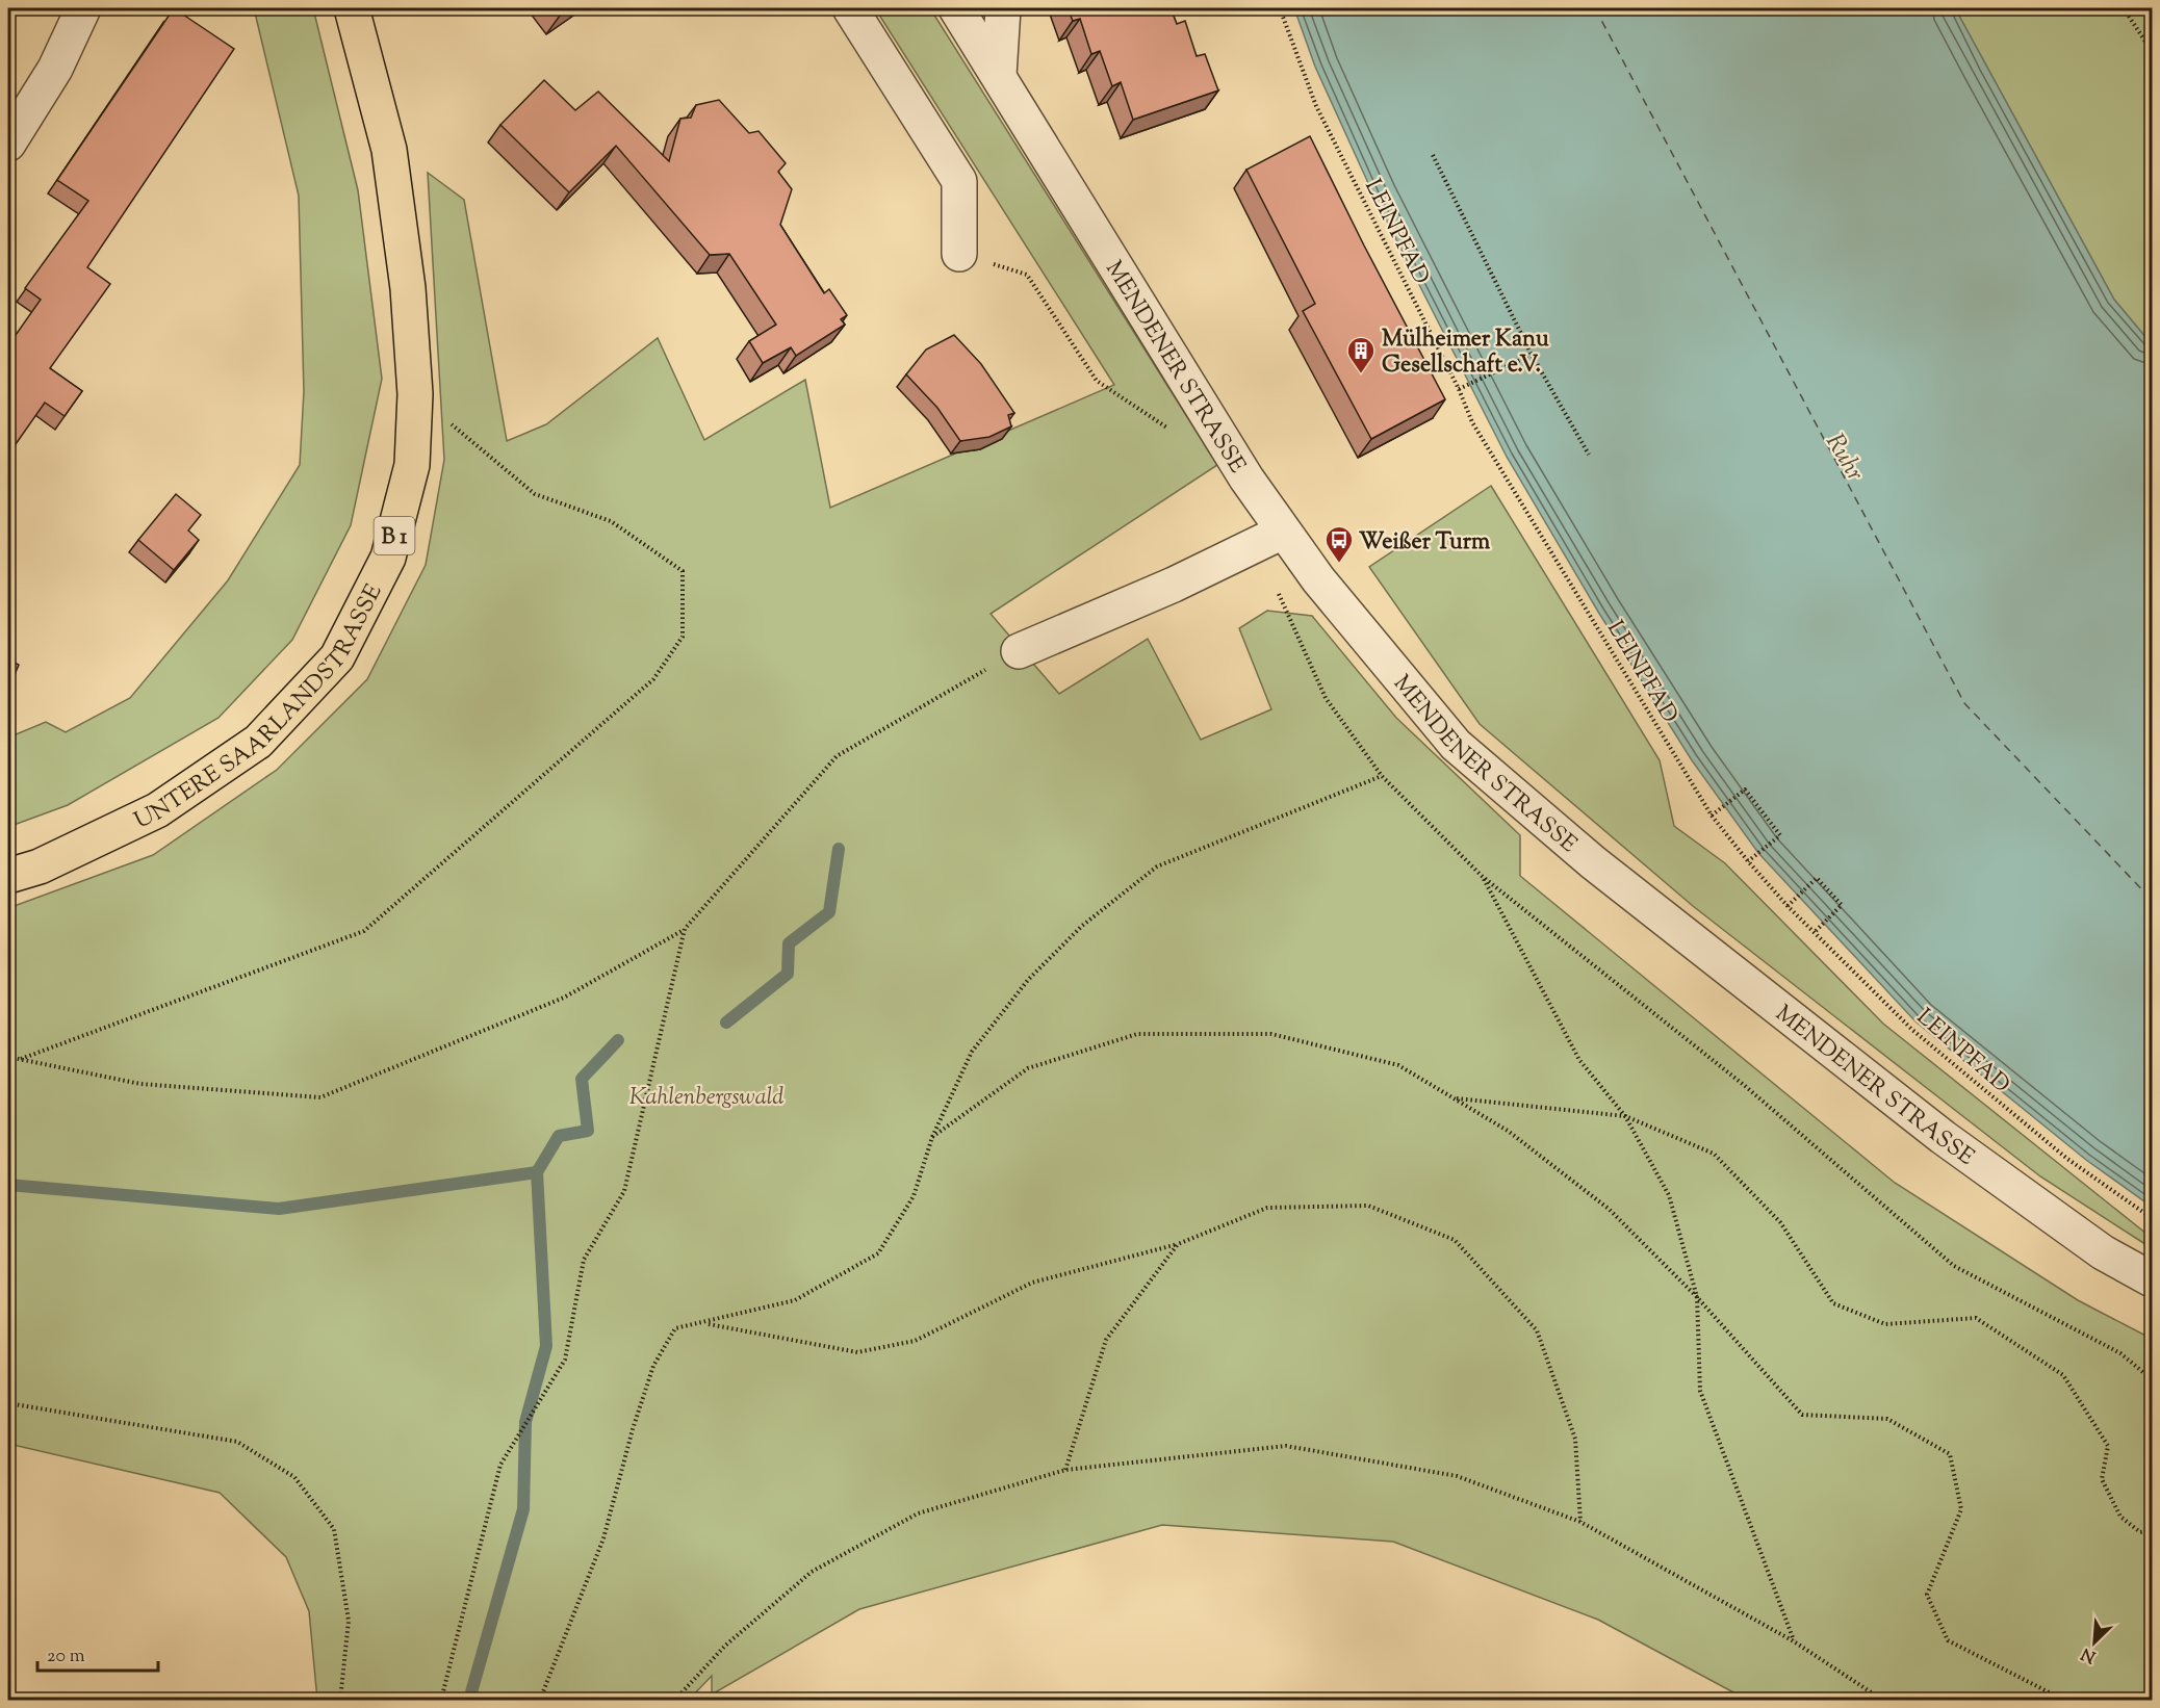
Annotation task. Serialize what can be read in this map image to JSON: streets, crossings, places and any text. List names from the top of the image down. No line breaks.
{"streets":{"main road":["B 1","UNTERE SAARLANDSTRASSE"],"street":["MENDENER STRASSE"],"path":["LEINPFAD"]},"water":["Ruhr"],"parks":["Kahlenbergswald"],"places":{"building":["Mülheimer Kanu Gesellschaft e.V."],"bus stop":["Weißer Turm"]},"scale_bar":"20 m","north":"bottom left"}
